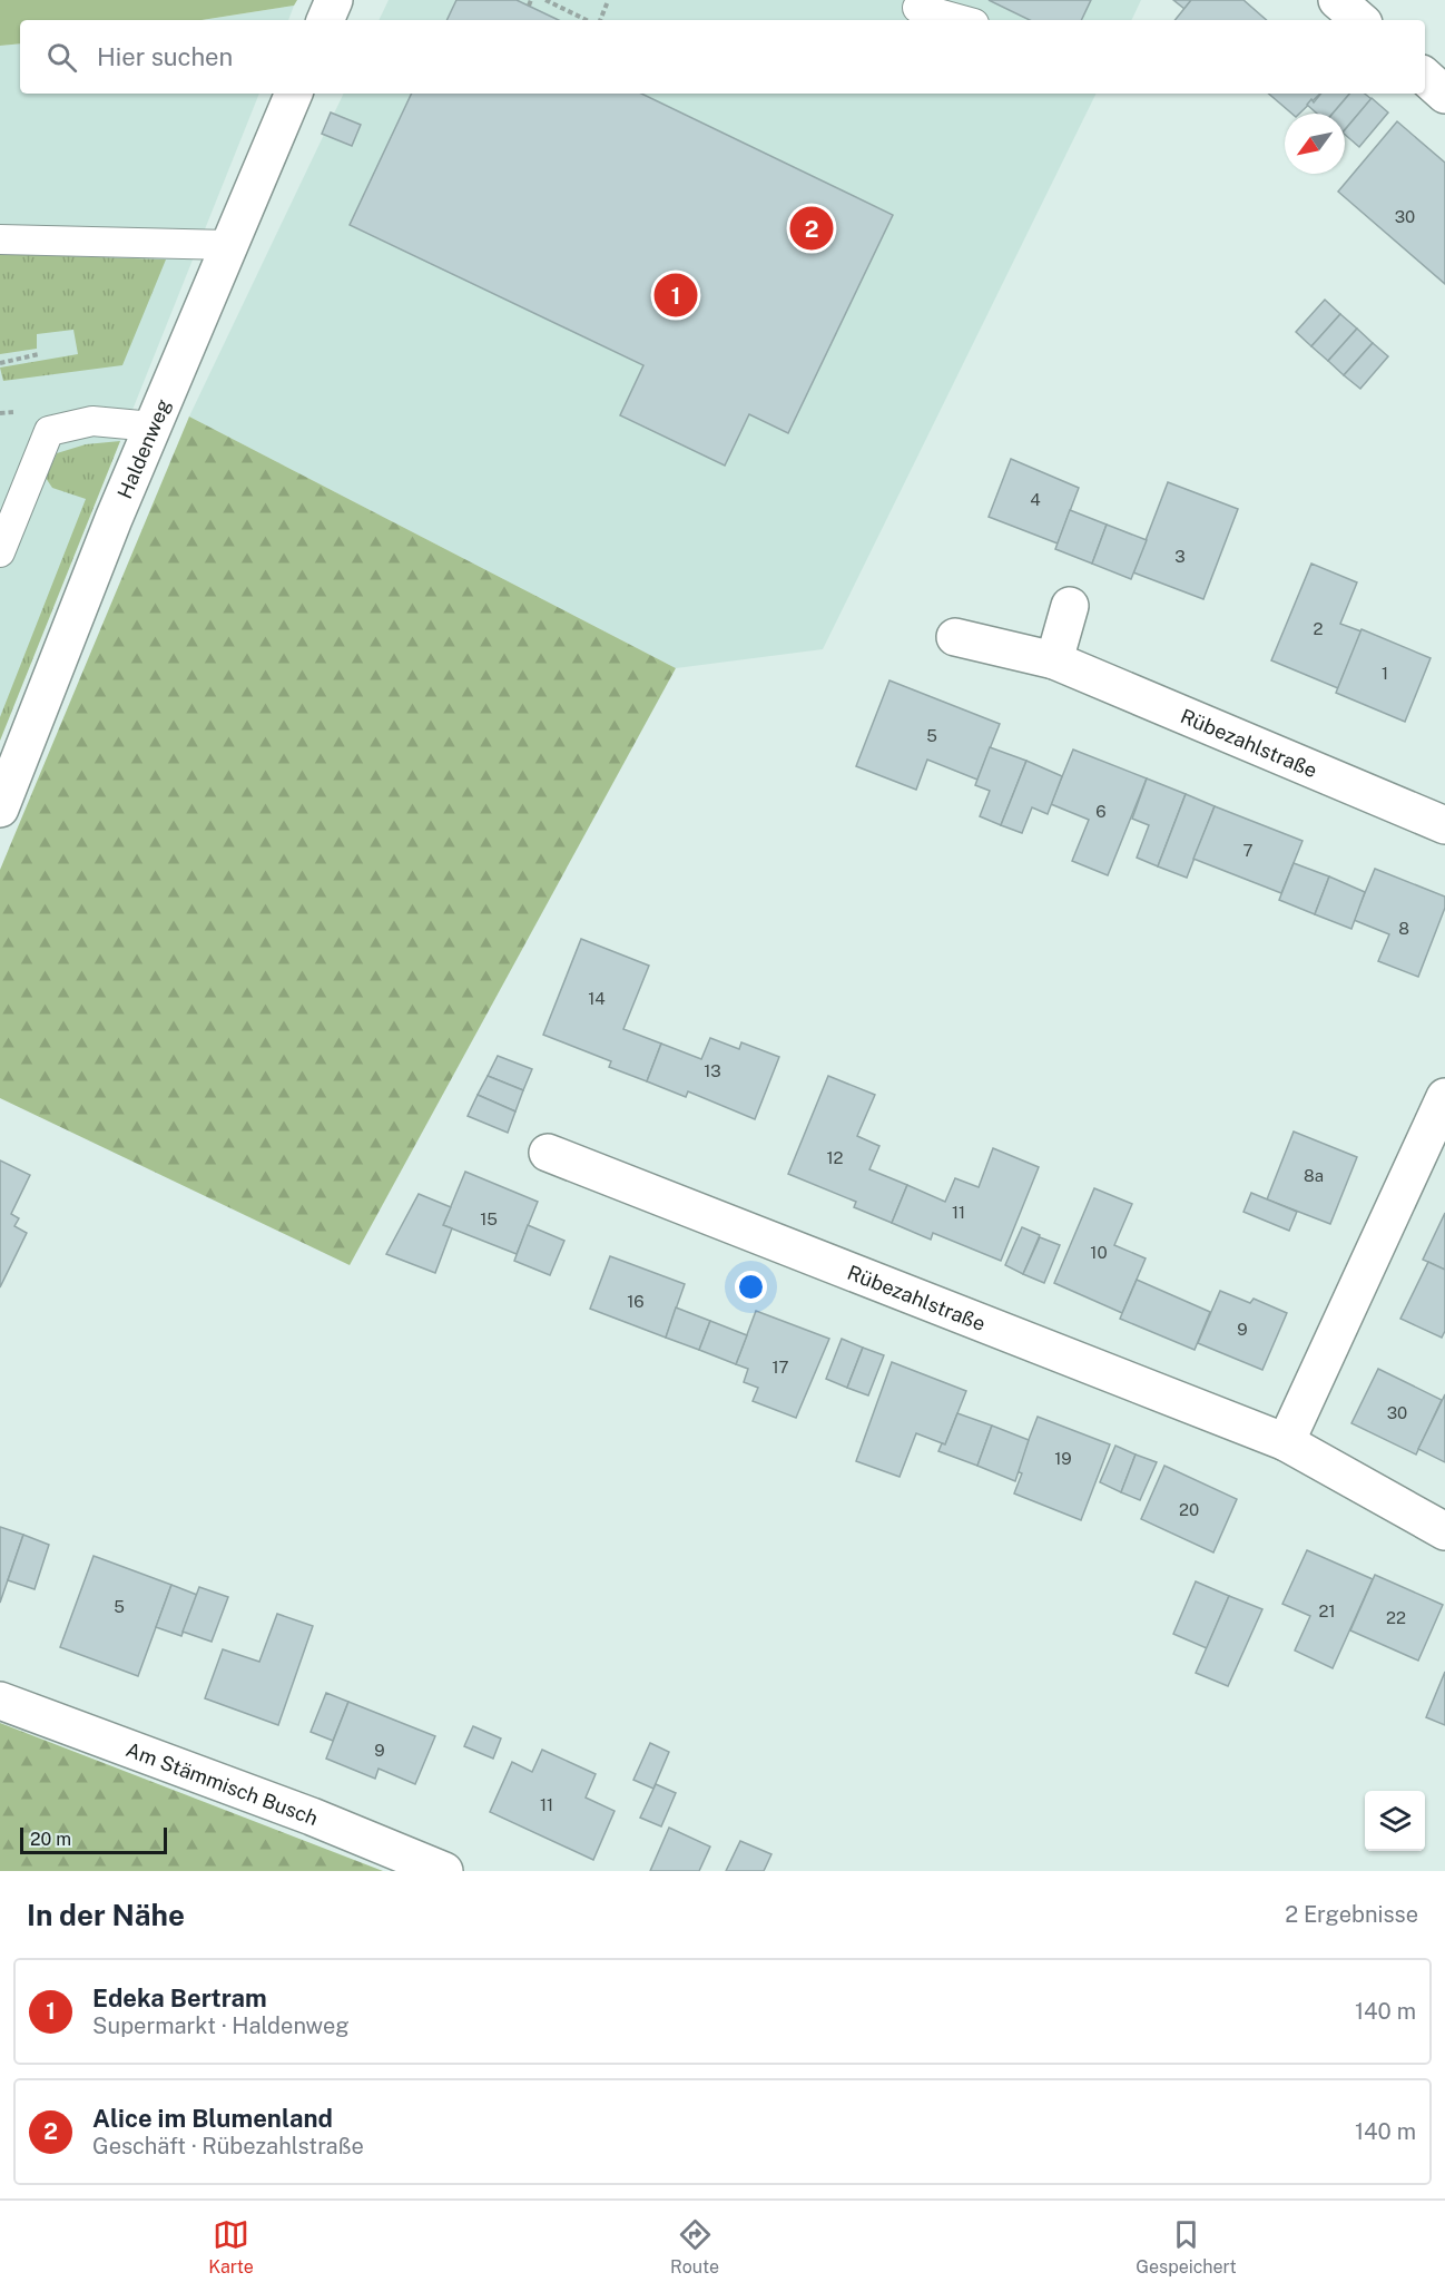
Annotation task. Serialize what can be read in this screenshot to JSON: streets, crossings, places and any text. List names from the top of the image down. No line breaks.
{"streets":{"street":["Haldenweg","Rübezahlstraße","Am Stämmisch Busch"]},"house_numbers":["30","4","3","2","1","5","6","7","8","14","13","12","8a","11","15","10","16","9","17","30","19","20","5","21","22","9","11"],"scale_bar":"20 m","north":"bottom left","page":{"search":"Hier suchen","pins":["2","1"],"scale":"20 m","heading":["In der Nähe","2 Ergebnisse"],"list":[{"mark":"1","name":"Edeka Bertram","note":"Supermarkt · Haldenweg","value":"140 m"},{"mark":"2","name":"Alice im Blumenland","note":"Geschäft · Rübezahlstraße","value":"140 m"}],"nav":["Karte","Route","Gespeichert"]}}
